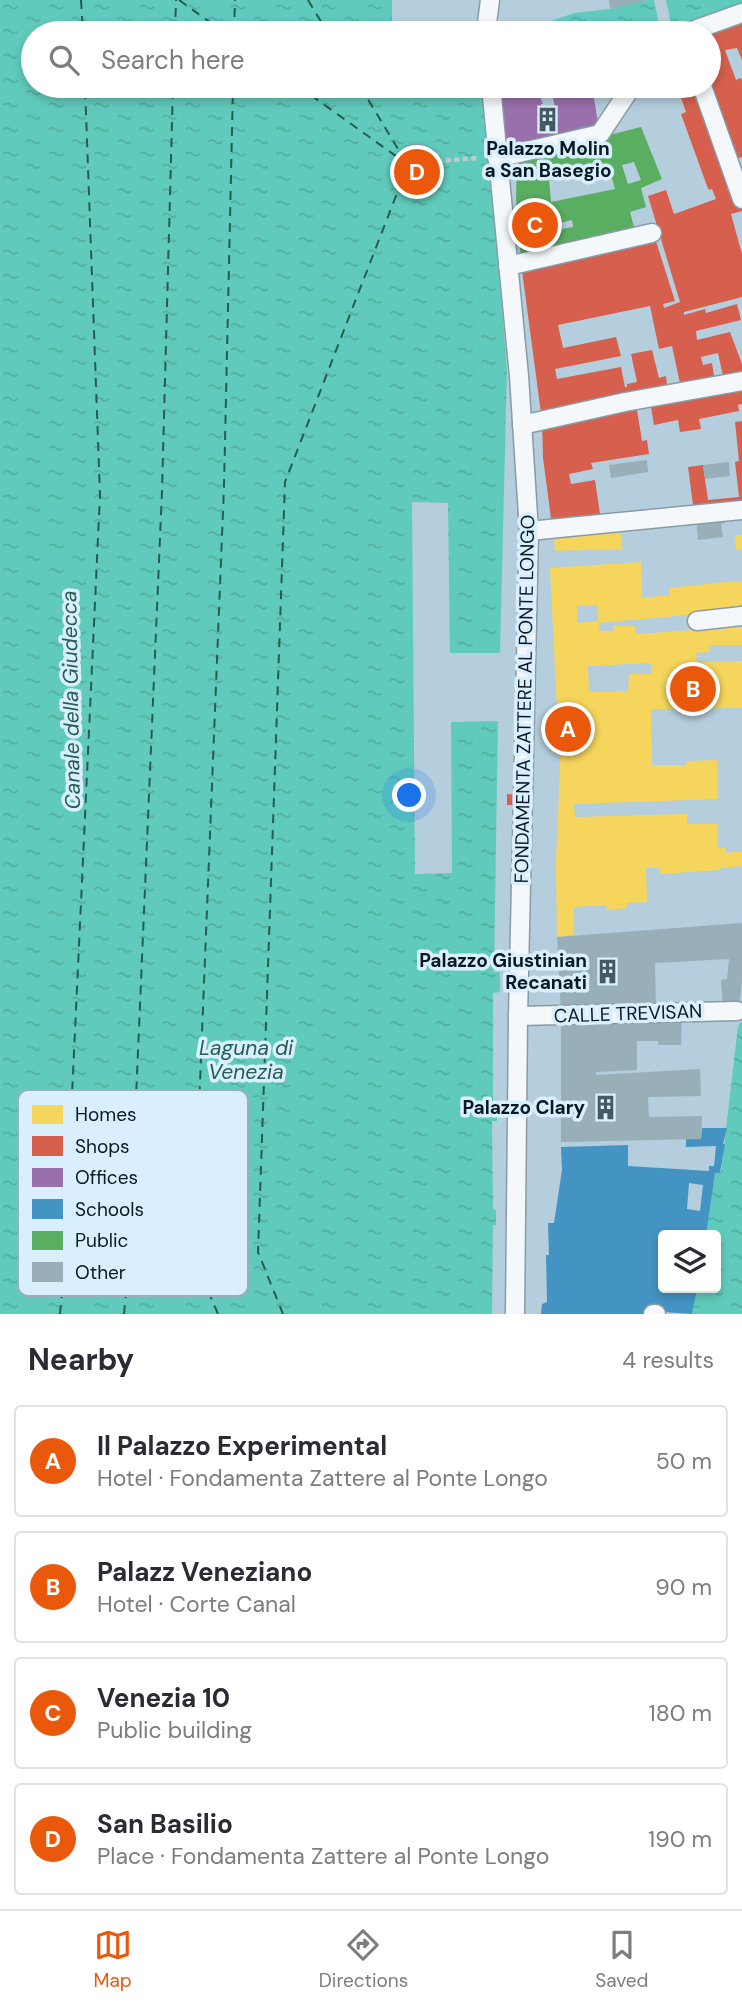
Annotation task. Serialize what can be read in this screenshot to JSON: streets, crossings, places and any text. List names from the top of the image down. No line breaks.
{"streets":{"street":["FONDAMENTA ZATTERE AL PONTE LONGO","CALLE TREVISAN"]},"crossings":[["FONDAMENTA ZATTERE AL PONTE LONGO","CALLE TREVISAN"]],"water":["Canale della Giudecca","Laguna di Venezia"],"places":{"building":["Palazzo Molin a San Basegio","Palazzo Giustinian Recanati","Palazzo Clary"]},"legend":["Homes","Shops","Offices","Schools","Public","Other"],"page":{"search":"Search here","pins":["D","C","B","A"],"heading":["Nearby","4 results"],"list":[{"mark":"A","name":"Il Palazzo Experimental","note":"Hotel · Fondamenta Zattere al Ponte Longo","value":"50 m"},{"mark":"B","name":"Palazz Veneziano","note":"Hotel · Corte Canal","value":"90 m"},{"mark":"C","name":"Venezia 10","note":"Public building","value":"180 m"},{"mark":"D","name":"San Basilio","note":"Place · Fondamenta Zattere al Ponte Longo","value":"190 m"}],"nav":["Map","Directions","Saved"]}}
